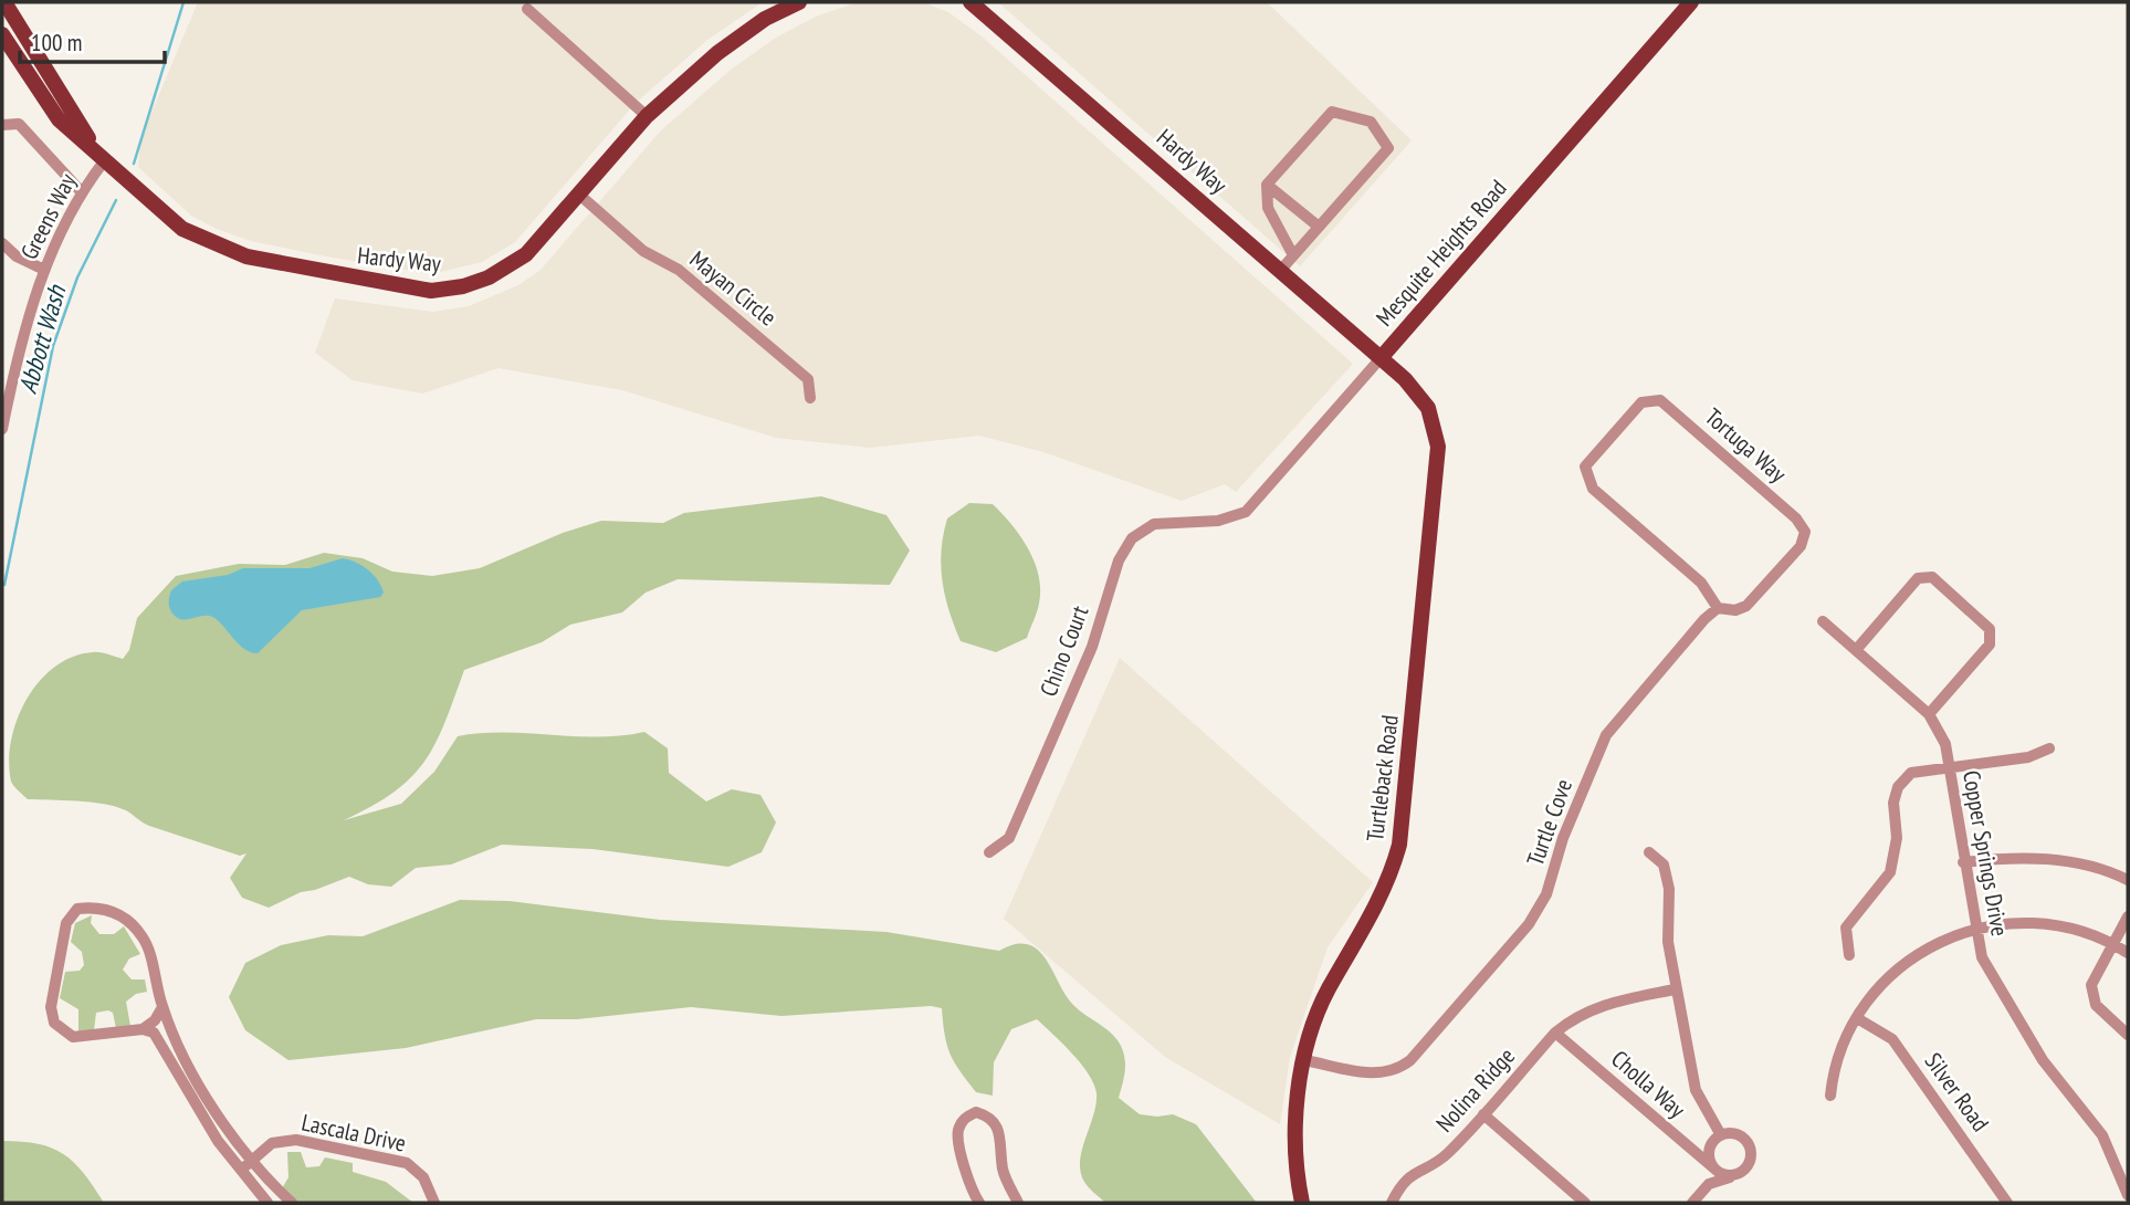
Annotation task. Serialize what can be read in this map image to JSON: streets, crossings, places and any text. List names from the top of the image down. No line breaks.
{"streets":{"main road":["Hardy Way","Mesquite Heights Road","Turtleback Road"],"street":["Greens Way","Mayan Circle","Tortuga Way","Chino Court","Turtle Cove","Copper Springs Drive","Cholla Way","Nolina Ridge","Silver Road","Lascala Drive"]},"crossings":[["Hardy Way","Greens Way"],["Hardy Way","Mesquite Heights Road"],["Hardy Way","Mayan Circle"],["Hardy Way","Turtleback Road"],["Mesquite Heights Road","Chino Court"],["Mesquite Heights Road","Turtleback Road"],["Tortuga Way","Turtle Cove"],["Turtleback Road","Turtle Cove"],["Cholla Way","Nolina Ridge"]],"water":["Abbott Wash"],"scale_bar":"100 m"}
